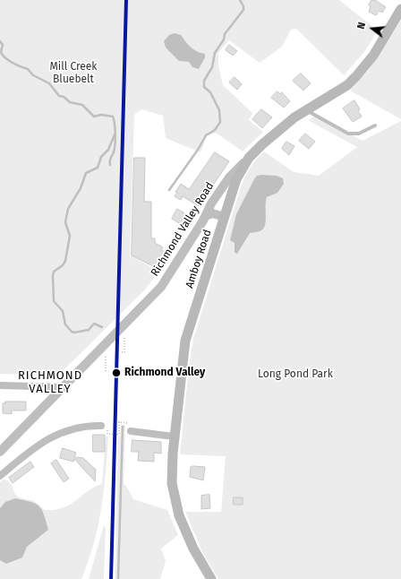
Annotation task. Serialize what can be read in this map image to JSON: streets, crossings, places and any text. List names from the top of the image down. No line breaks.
{"streets":{"main road":["Amboy Road"],"street":["Richmond Valley Road"]},"crossings":[["Richmond Valley Road","Amboy Road"]],"districts":["RICHMOND VALLEY"],"parks":["Mill Creek Bluebelt","Long Pond Park"],"places":["Richmond Valley"],"north":"left"}
